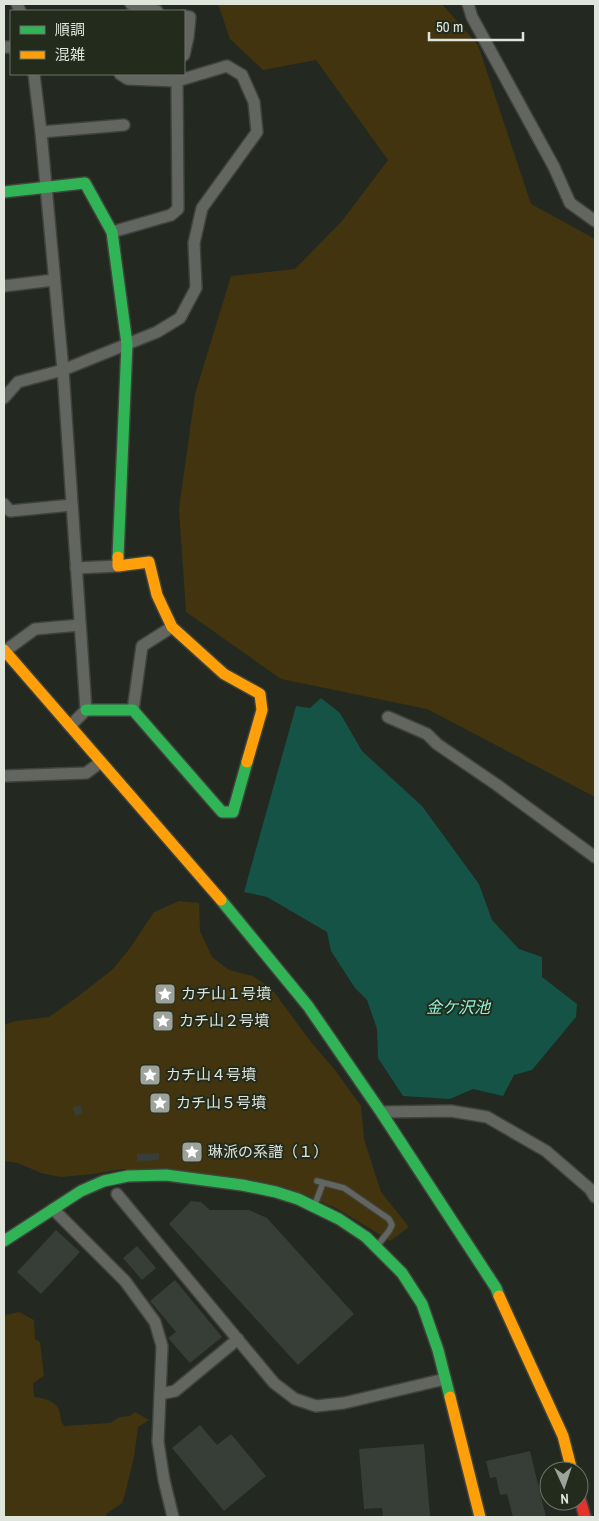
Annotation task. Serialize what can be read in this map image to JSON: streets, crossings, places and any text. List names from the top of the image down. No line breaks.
{"water":["金ケ沢池"],"places":{"place":["カチ山１号墳","カチ山２号墳","カチ山４号墳","カチ山５号墳","琳派の系譜（１）"]},"legend":["順調","混雑"],"scale_bar":"50 m","north":"bottom"}
